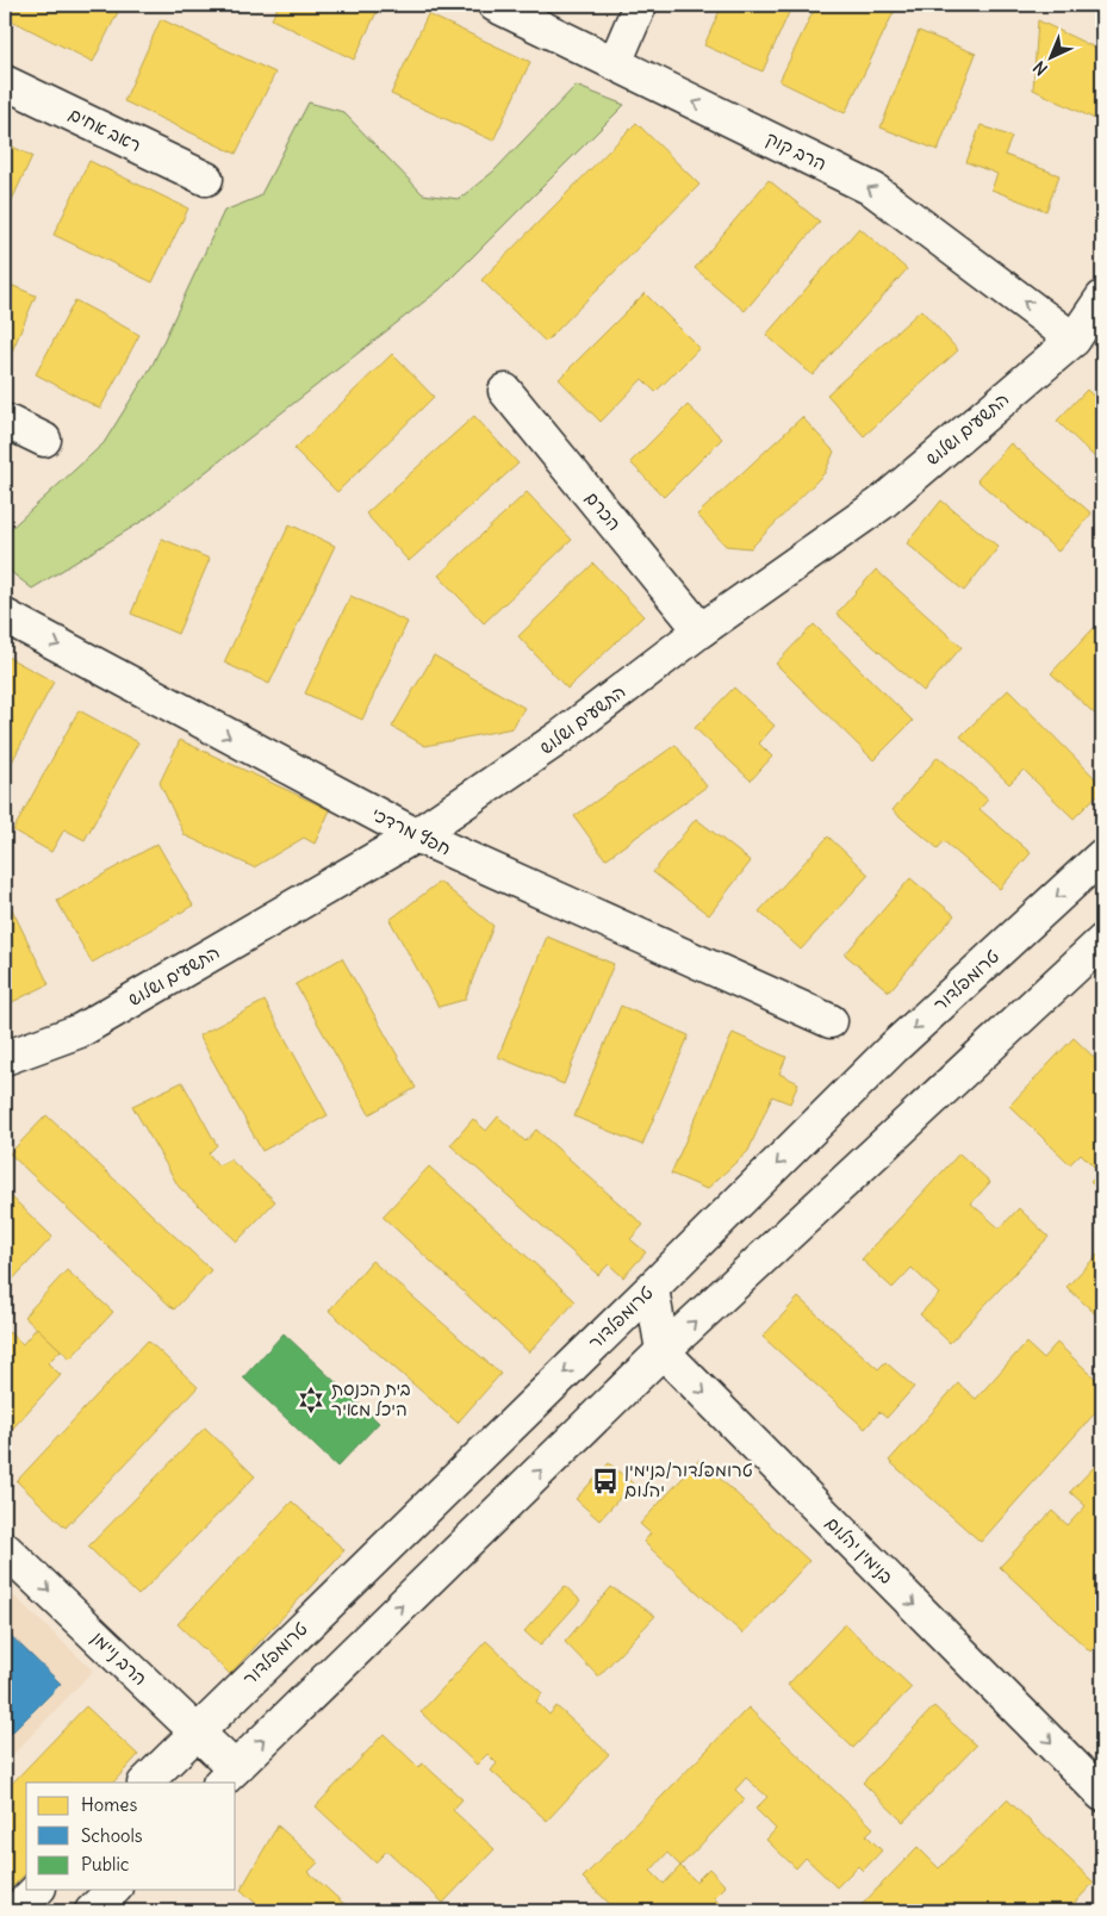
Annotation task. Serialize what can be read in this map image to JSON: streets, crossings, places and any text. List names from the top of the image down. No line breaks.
{"streets":{"street":["ראב אחים","הרב קוק","התשעים ושלוש","הכרם","חפץ מרדכי","טרומפלדור","בנימין יהלום","הרב ניימן"]},"crossings":[["הרב קוק","התשעים ושלוש"],["התשעים ושלוש","הכרם"],["התשעים ושלוש","חפץ מרדכי"],["טרומפלדור","הרב ניימן"]],"one_way":["הרב קוק","חפץ מרדכי","בנימין יהלום","הרב ניימן"],"places":{"synagogue":["בית הכנסת היכל מאיר"],"bus stop":["טרומפלדור/בנימין יהלום"]},"legend":["Homes","Schools","Public"],"north":"bottom left"}
